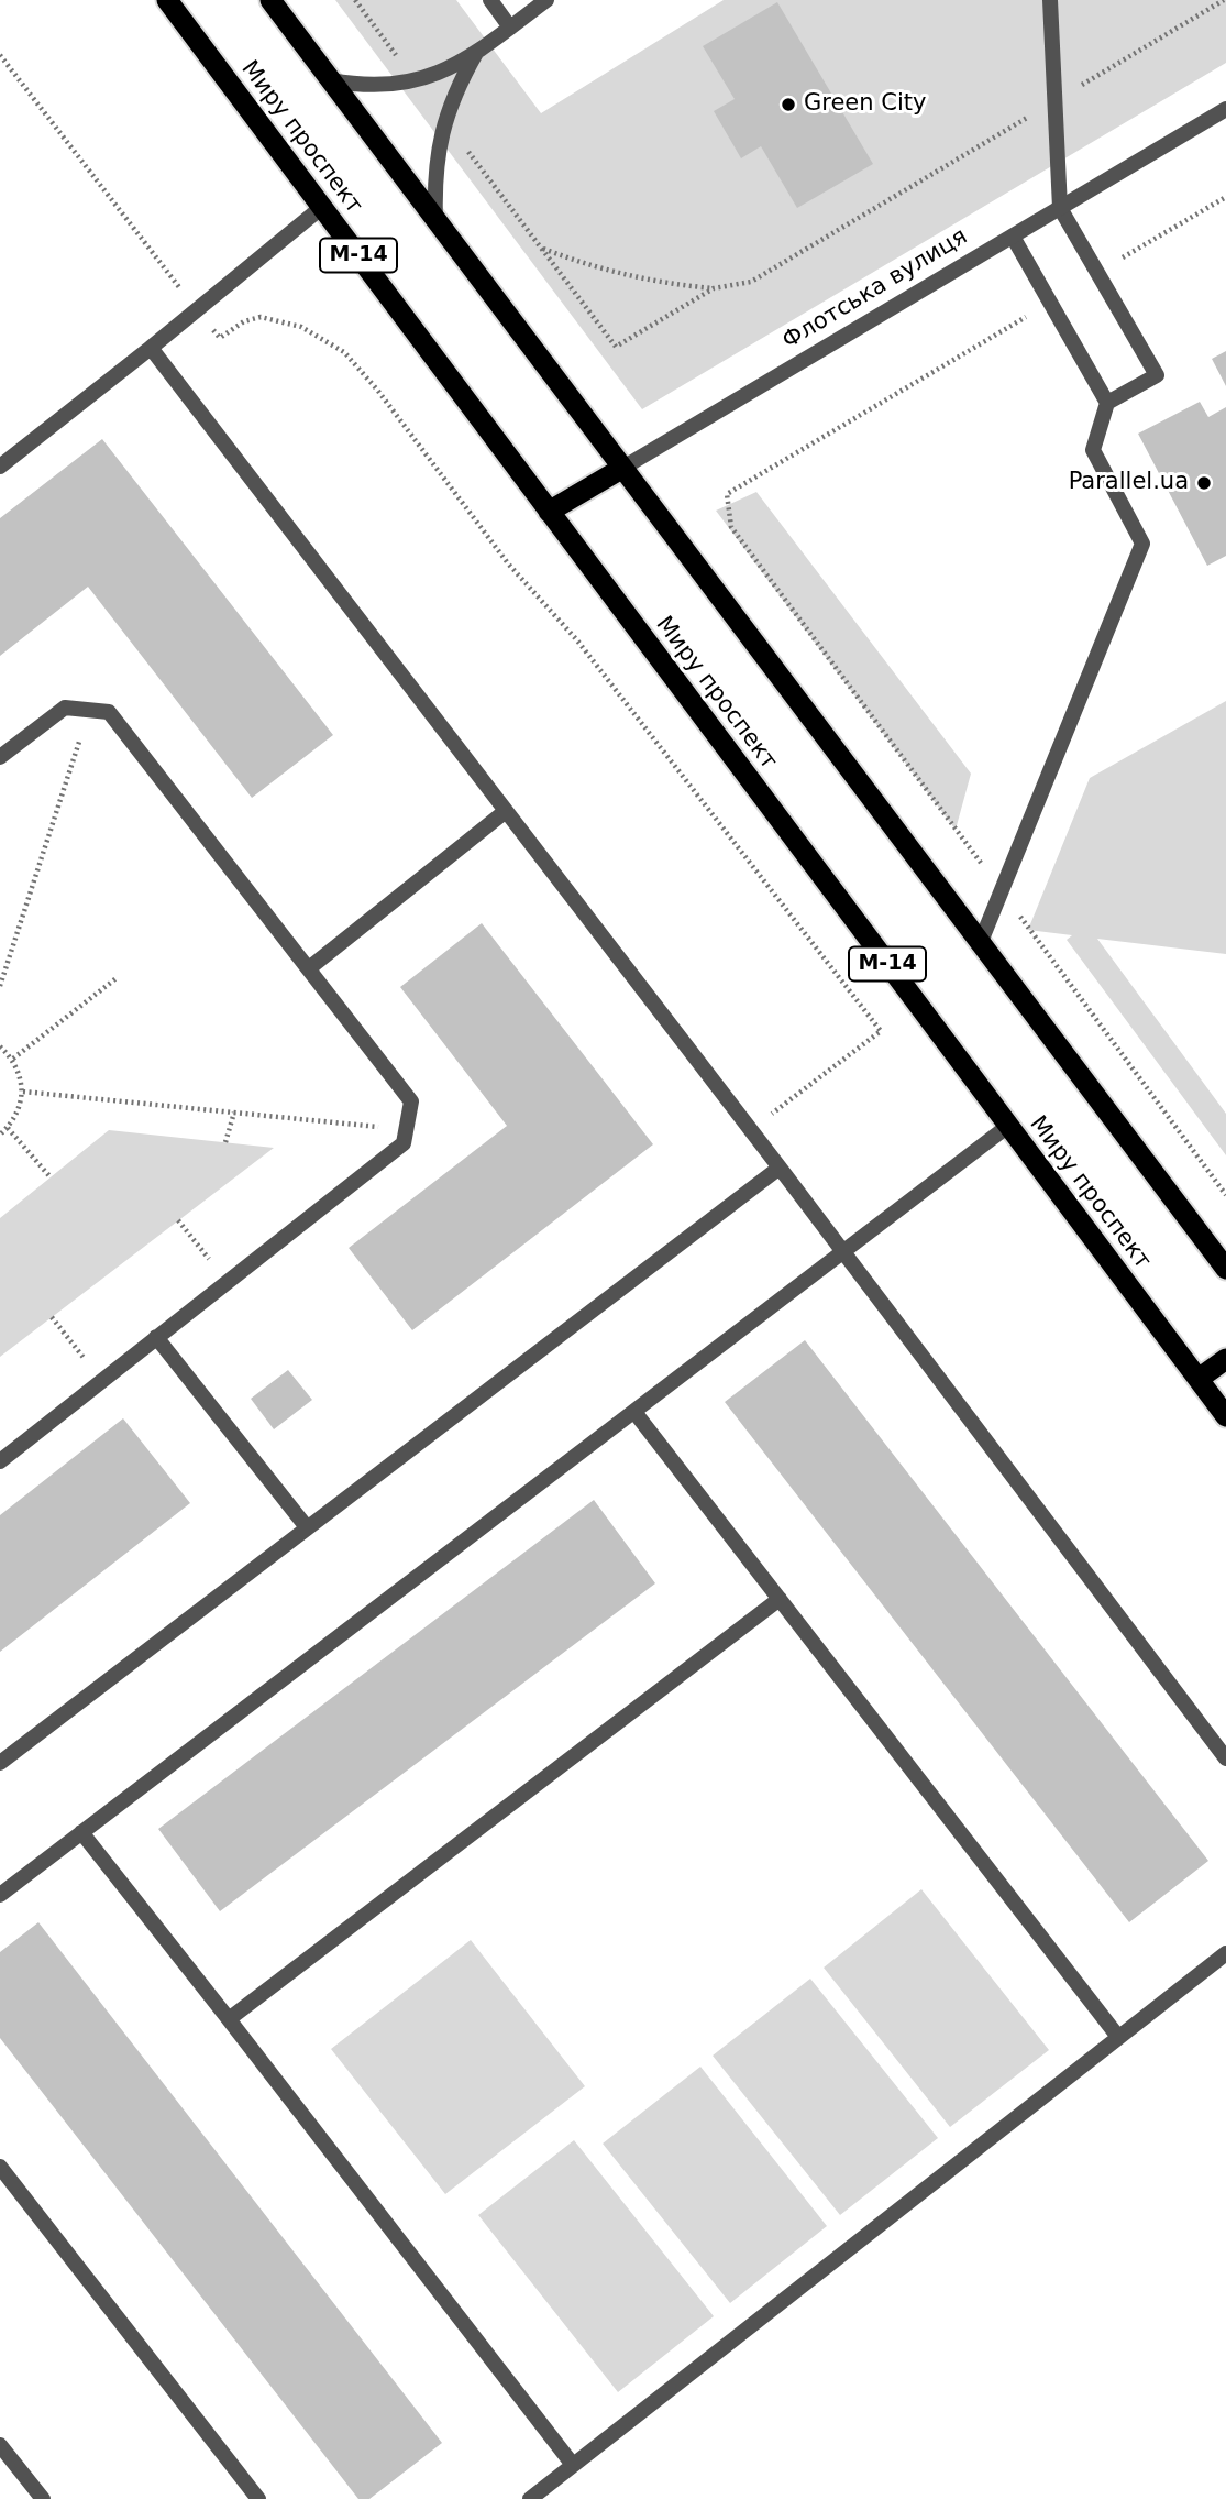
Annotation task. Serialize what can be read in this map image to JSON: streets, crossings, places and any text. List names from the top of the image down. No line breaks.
{"streets":{"highway":["Миру проспект","М-14","Флотська вулиця"]},"crossings":[["Миру проспект","Флотська вулиця"]],"places":["Green City","Parallel.ua"]}
